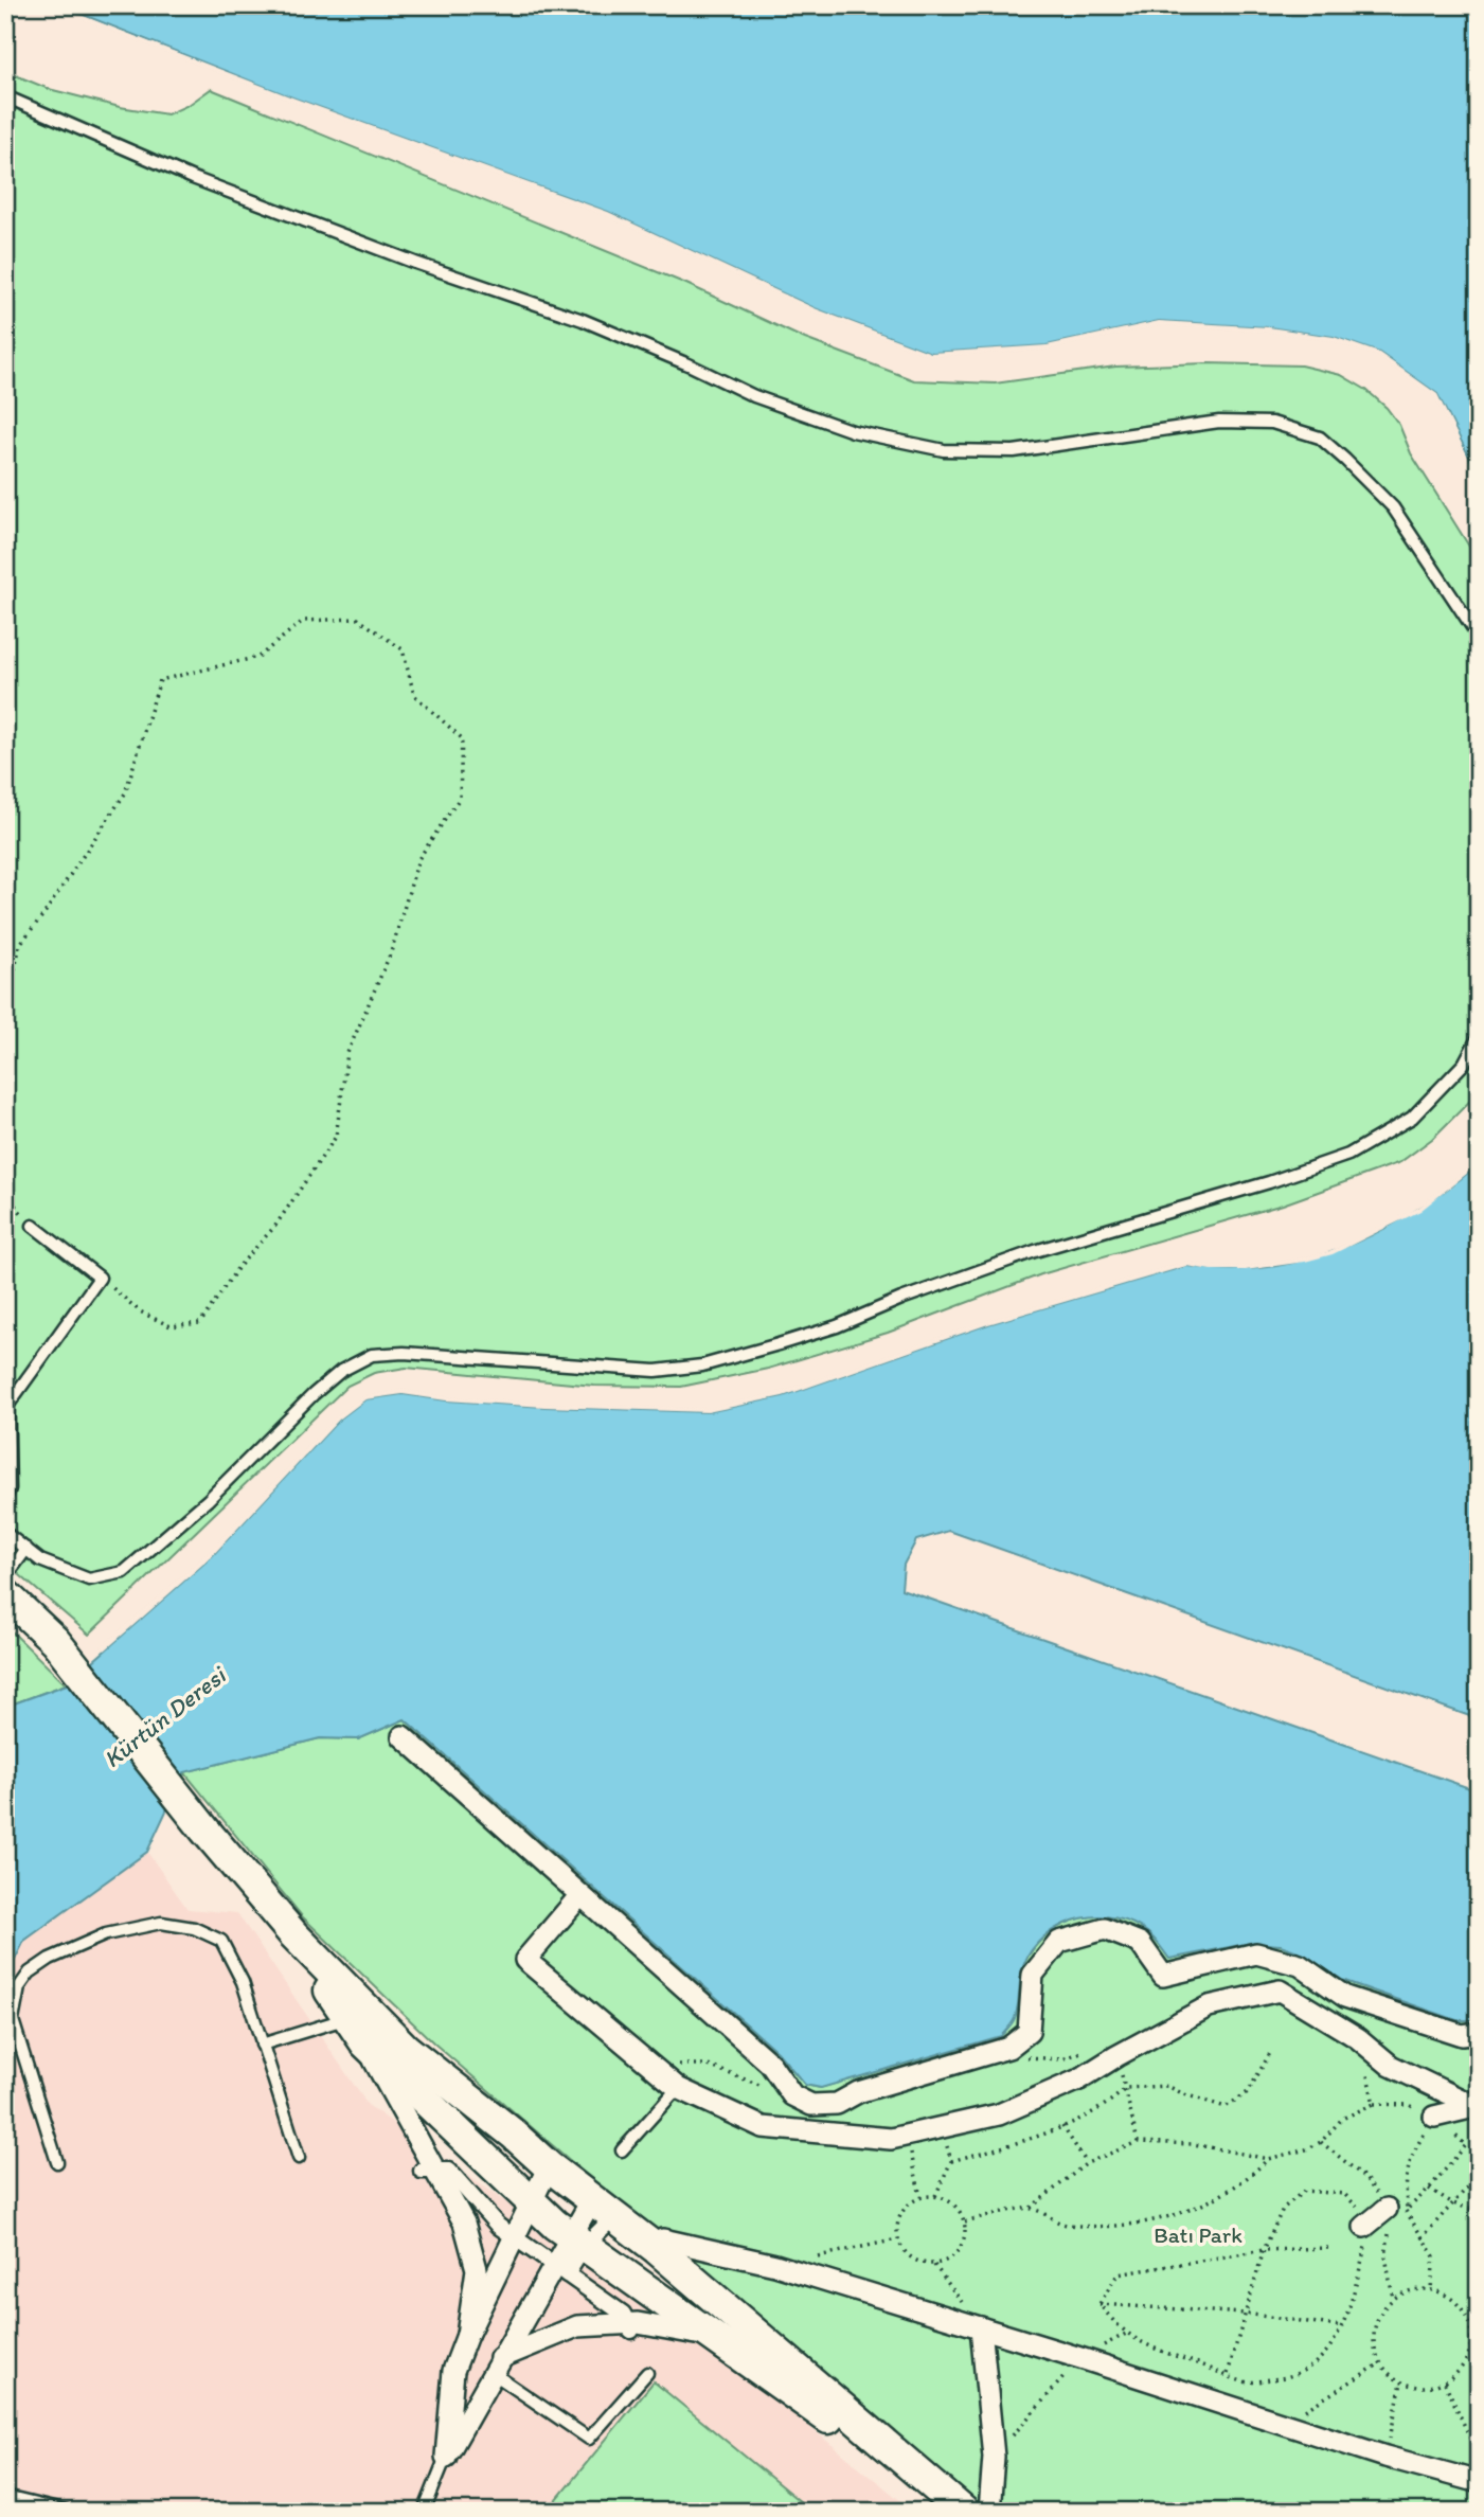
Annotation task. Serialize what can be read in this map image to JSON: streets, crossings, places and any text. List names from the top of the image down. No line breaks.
{"water":["Kürtün Deresi"],"parks":["Batı Park"]}
